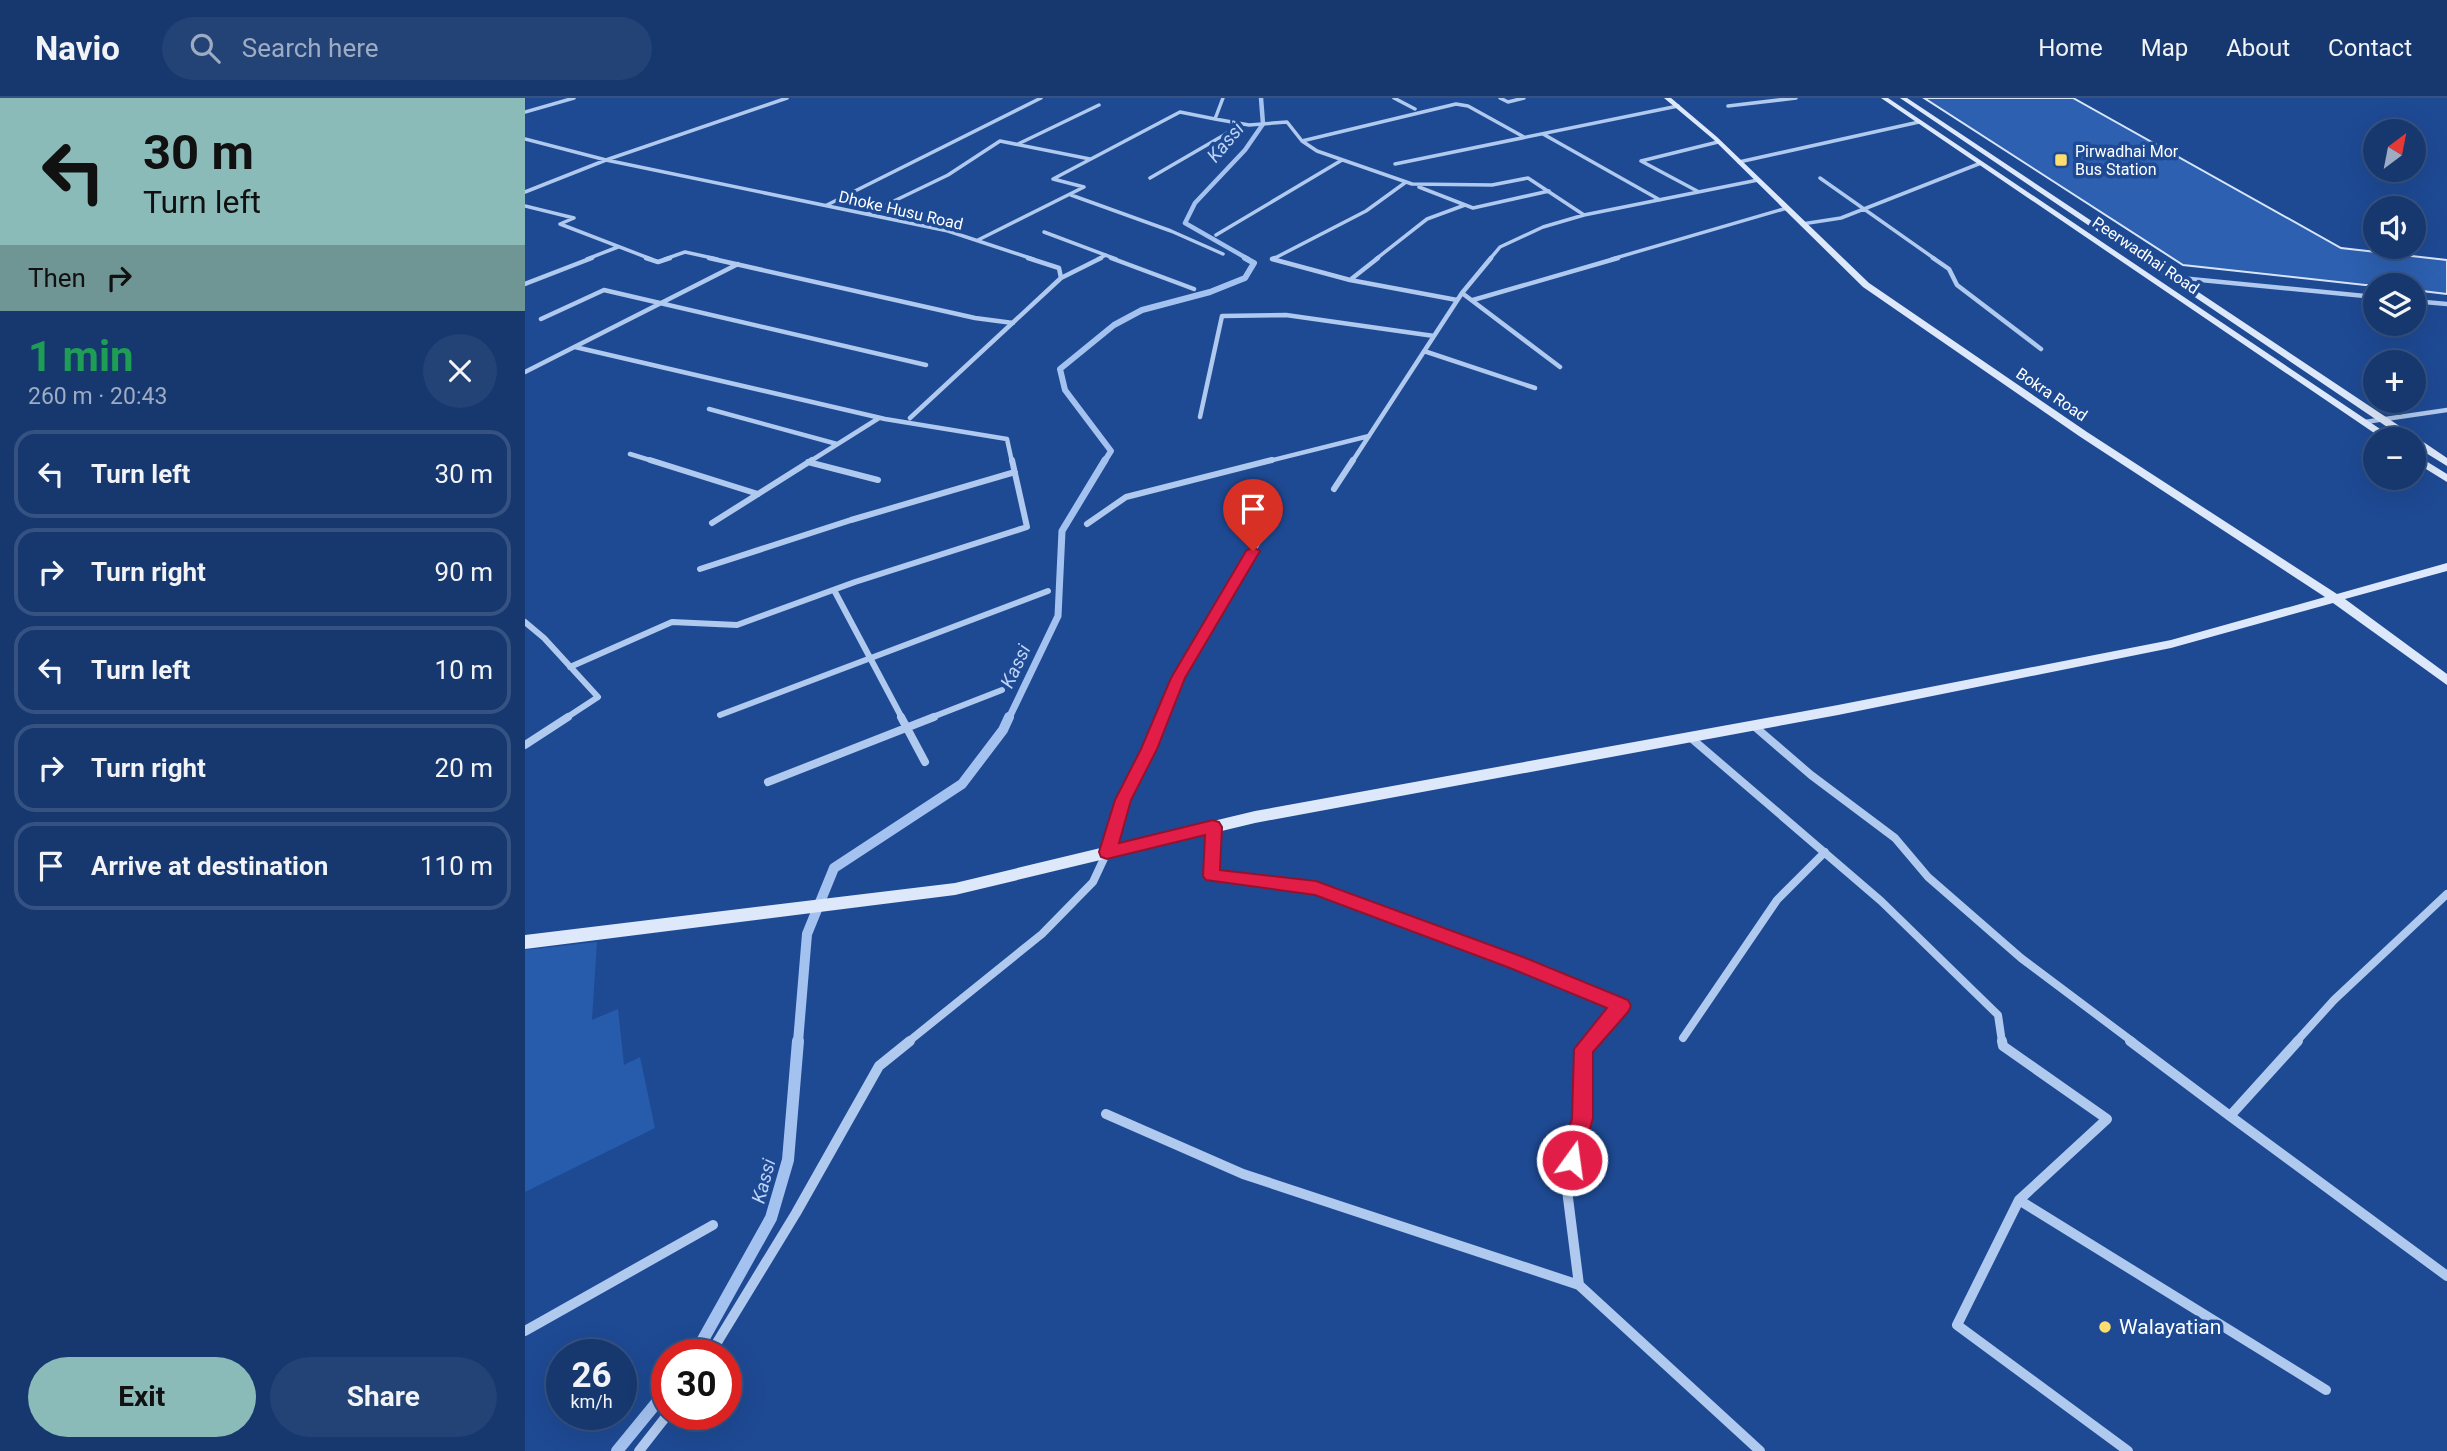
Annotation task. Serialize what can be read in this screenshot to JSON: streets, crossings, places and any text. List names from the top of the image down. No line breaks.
{"streets":{"street":["Dhoke Husu Road","Peerwadhai Road","Bokra Road"]},"water":["Kassi"],"places":{"transit":["Pirwadhai Mor Bus Station"],"other":["Walayatian"]},"north":"top right","page":{"header":"Navio","search":"Search here","nav":["Home","Map","About","Contact"],"turn":["30 m","Turn left"],"map_buttons":["+","−"],"then":"Then","heading":["1 min","260 m · 20:43"],"list":[{"name":"Turn left","value":"30 m"},{"name":"Turn right","value":"90 m"},{"name":"Turn left","value":"10 m"},{"name":"Turn right","value":"20 m"},{"name":"Arrive at destination","value":"110 m"}],"speed":"26 km/h","limit":"30","buttons":["Exit","Share"]}}
